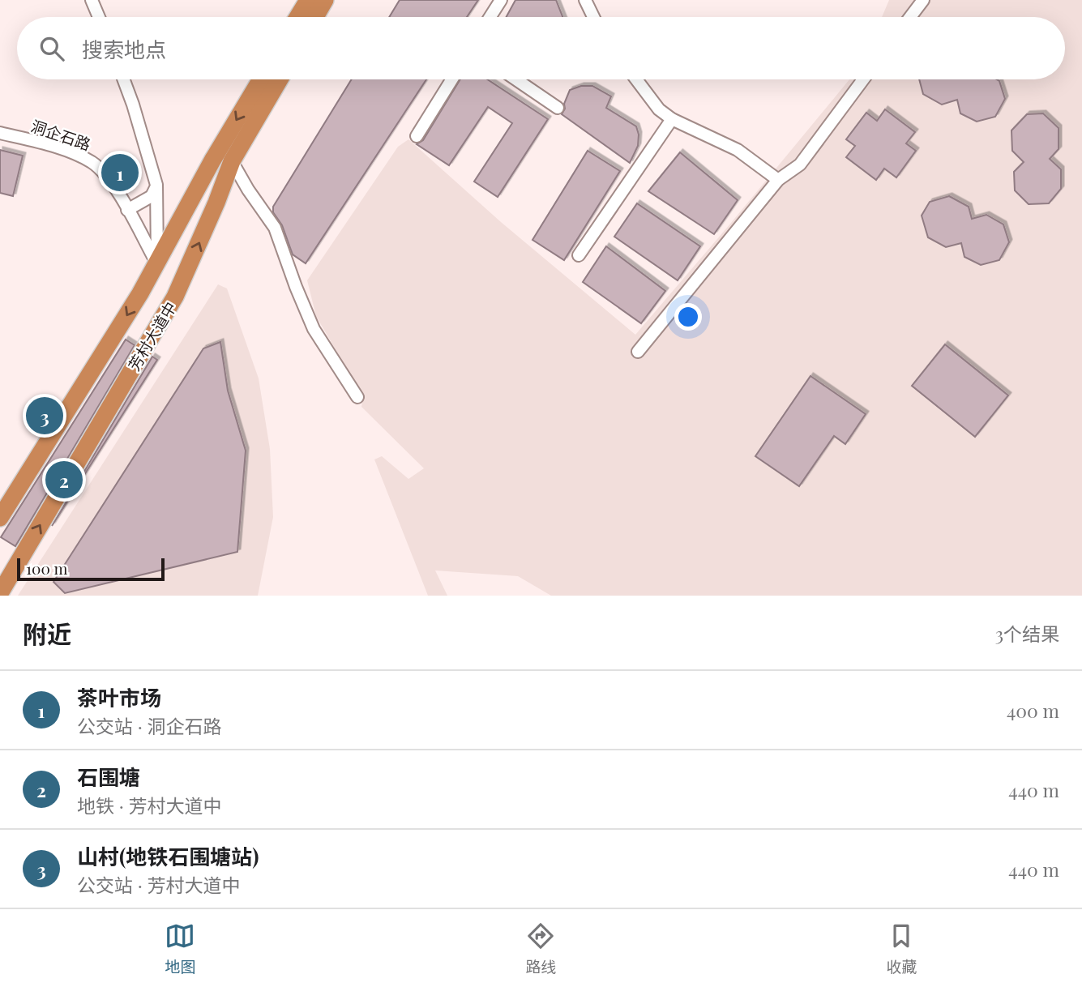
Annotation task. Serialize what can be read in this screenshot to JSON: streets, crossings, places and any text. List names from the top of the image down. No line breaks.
{"streets":{"highway":["芳村大道中"],"street":["洞企石路"]},"crossings":[["洞企石路","芳村大道中"]],"scale_bar":"100 m","page":{"search":"搜索地点","pins":["1","3","2"],"scale":"100 m","heading":["附近","3个结果"],"list":[{"mark":"1","name":"茶叶市场","note":"公交站 · 洞企石路","value":"400 m"},{"mark":"2","name":"石围塘","note":"地铁 · 芳村大道中","value":"440 m"},{"mark":"3","name":"山村(地铁石围塘站)","note":"公交站 · 芳村大道中","value":"440 m"}],"nav":["地图","路线","收藏"]}}
